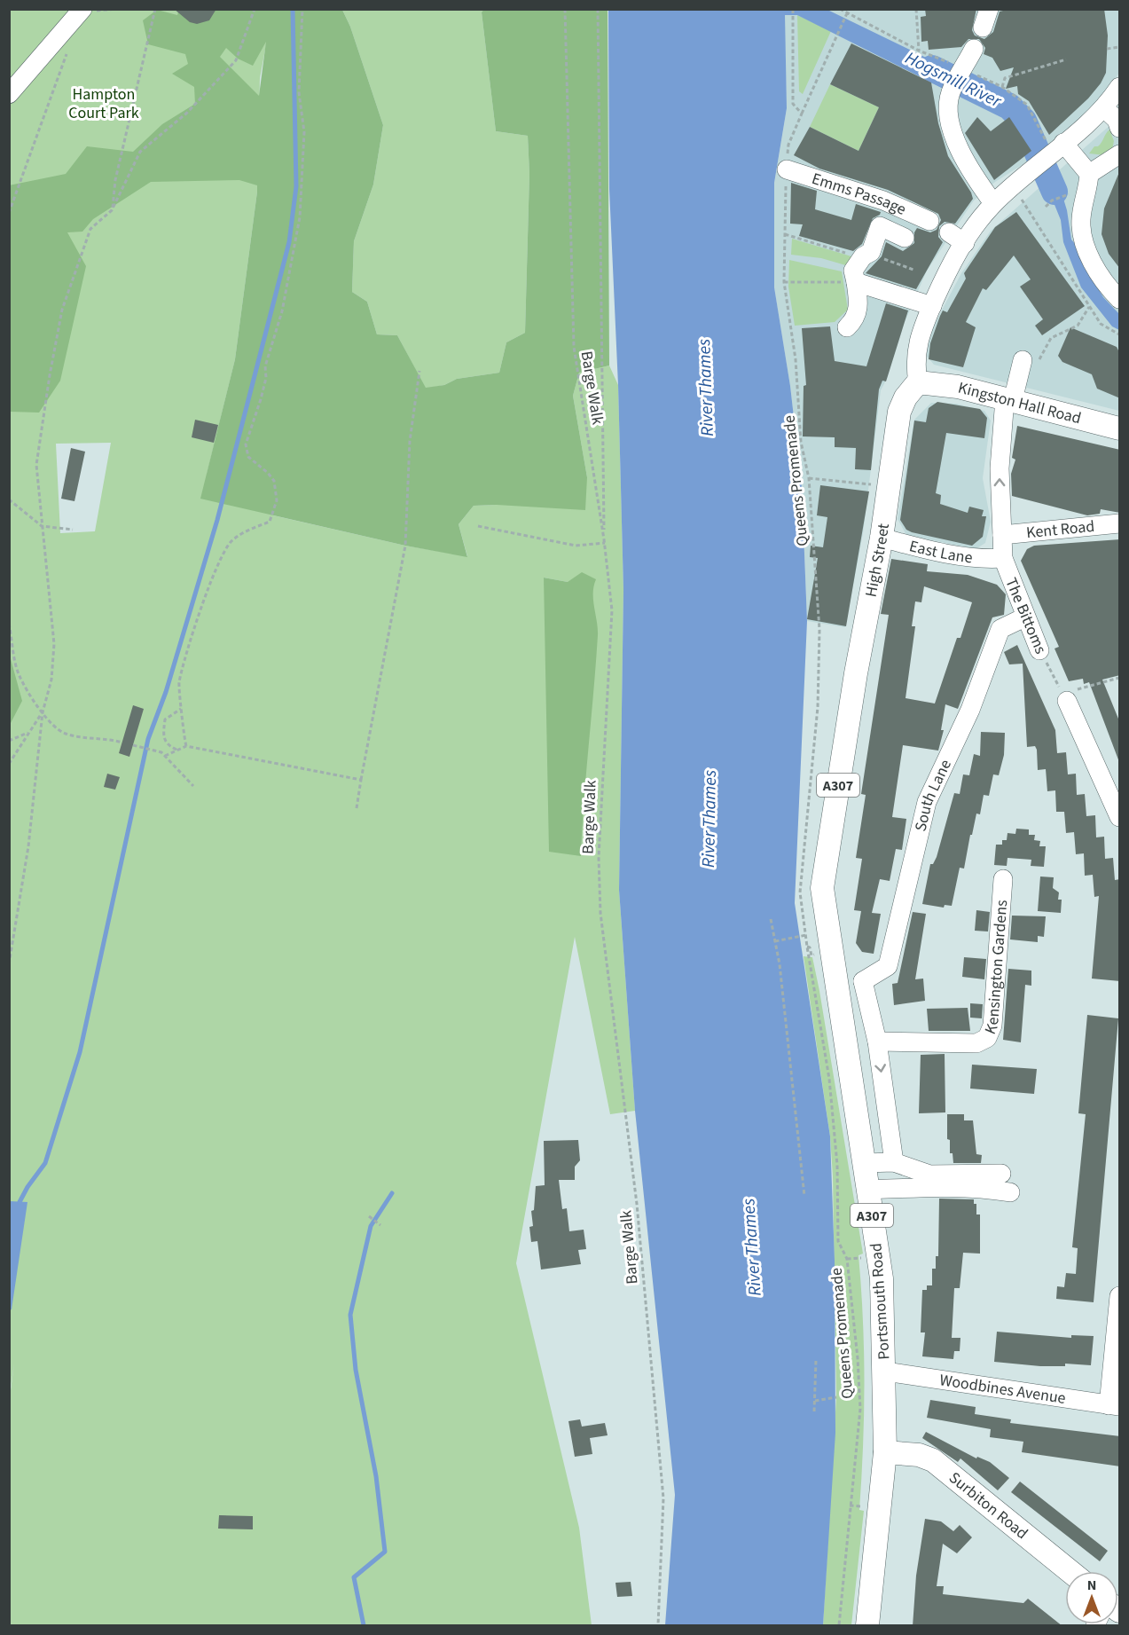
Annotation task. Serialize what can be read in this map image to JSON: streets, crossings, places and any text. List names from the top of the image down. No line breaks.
{"streets":{"main road":["Kingston Hall Road","High Street","A307","Portsmouth Road","Surbiton Road"],"street":["Emms Passage","Kent Road","East Lane","The Bittoms","South Lane","Kensington Gardens","Woodbines Avenue"],"path":["Barge Walk","Queens Promenade"]},"crossings":[["Emms Passage","Queens Promenade"],["Kingston Hall Road","High Street"],["Kingston Hall Road","The Bittoms"],["Kent Road","The Bittoms"],["East Lane","High Street"],["East Lane","The Bittoms"],["High Street","Portsmouth Road"],["The Bittoms","South Lane"],["Portsmouth Road","Woodbines Avenue"],["Portsmouth Road","Surbiton Road"]],"one_way":["The Bittoms"],"water":["Hogsmill River","River Thames"],"parks":["Hampton Court Park"],"north":"top"}
